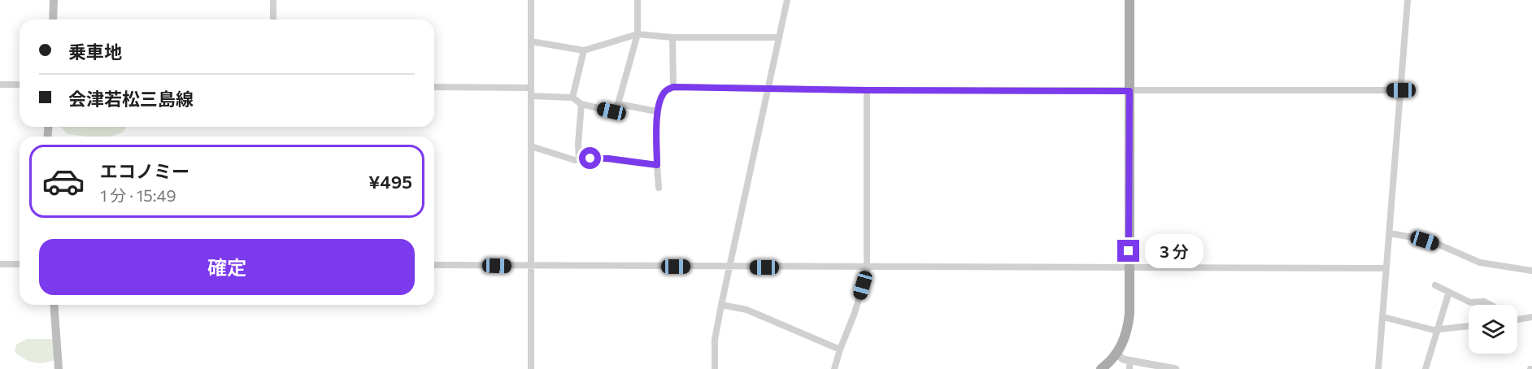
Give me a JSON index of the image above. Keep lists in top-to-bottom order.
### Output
{
  "page": {
    "banner": ["乗車地", "会津若松三島線"],
    "list": [
      {
        "name": "エコノミー",
        "note": "1 分 · 15:49",
        "value": "¥495"
      }
    ],
    "buttons": "確定",
    "bubble": "3 分"
  }
}
